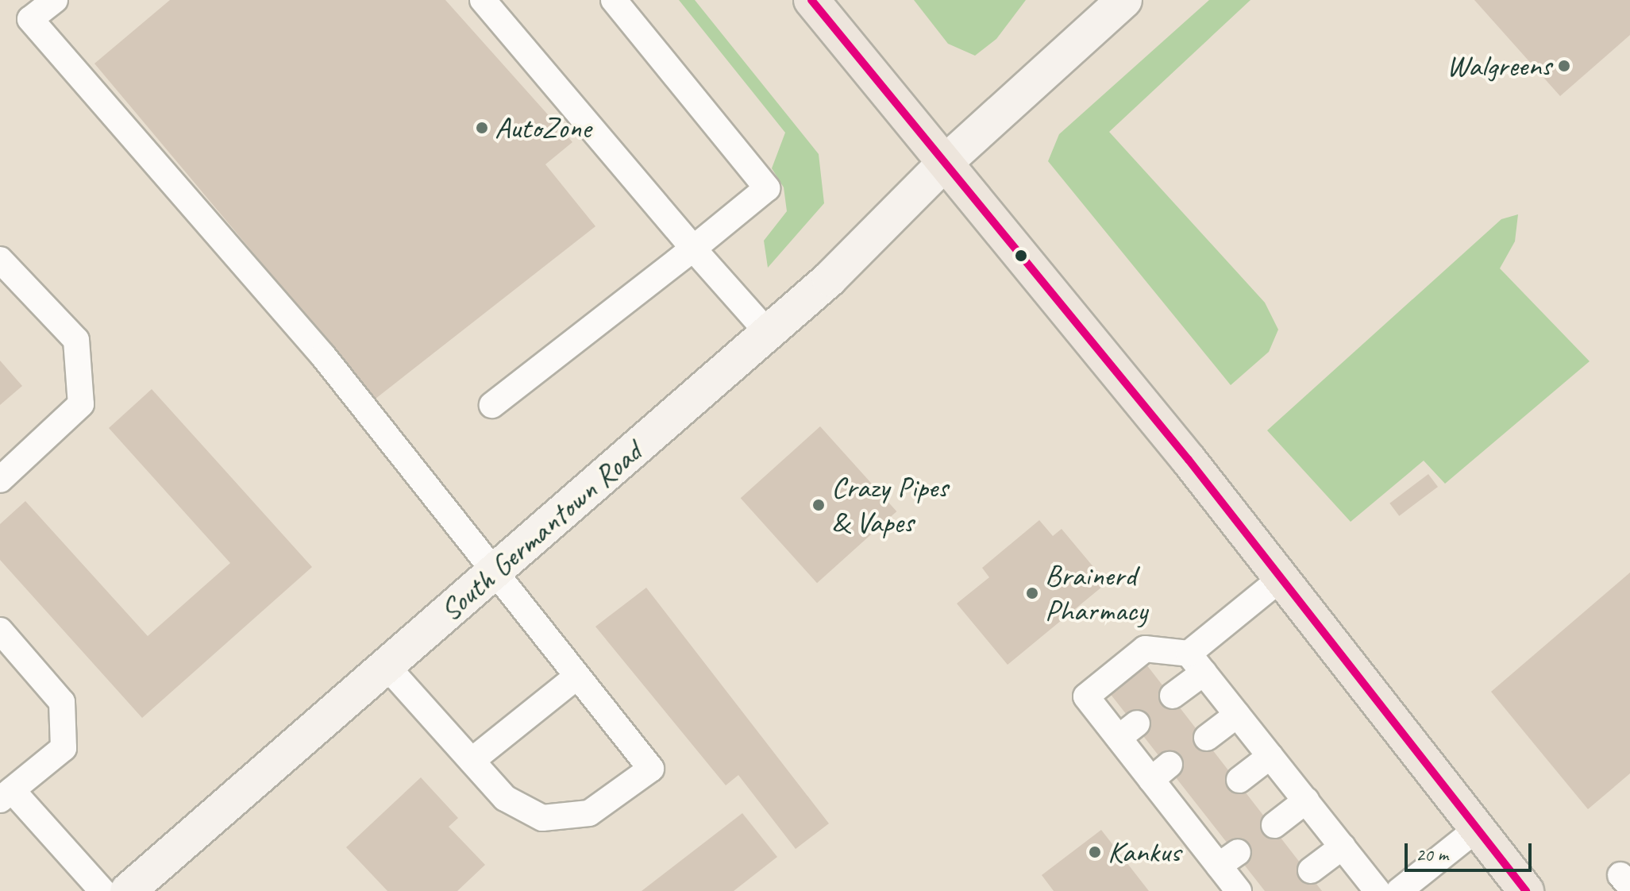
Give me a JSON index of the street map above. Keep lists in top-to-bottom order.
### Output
{
  "streets": {
    "main road": ["South Germantown Road"]
  },
  "places": [
    "Walgreens",
    "AutoZone",
    "Crazy Pipes & Vapes",
    "Brainerd Pharmacy",
    "Kankus"
  ],
  "scale_bar": "20 m"
}
